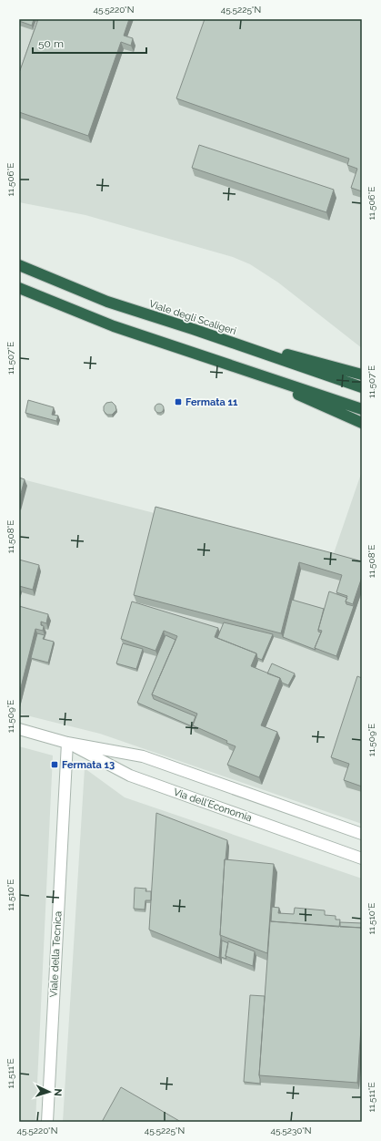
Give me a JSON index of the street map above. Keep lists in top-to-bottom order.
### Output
{
  "streets": {
    "highway": ["Viale degli Scaligeri"],
    "street": ["Via dell'Economia", "Viale della Tecnica"]
  },
  "crossings": [
    ["Via dell'Economia", "Viale della Tecnica"]
  ],
  "places": {
    "transit": ["Fermata 11", "Fermata 13"]
  },
  "scale_bar": "50 m",
  "north": "right",
  "coordinates": [
    "45.5220°N",
    "45.5225°N",
    "11.506°E",
    "11.507°E",
    "11.508°E",
    "11.509°E",
    "11.510°E",
    "11.511°E",
    "45.5230°N"
  ]
}
